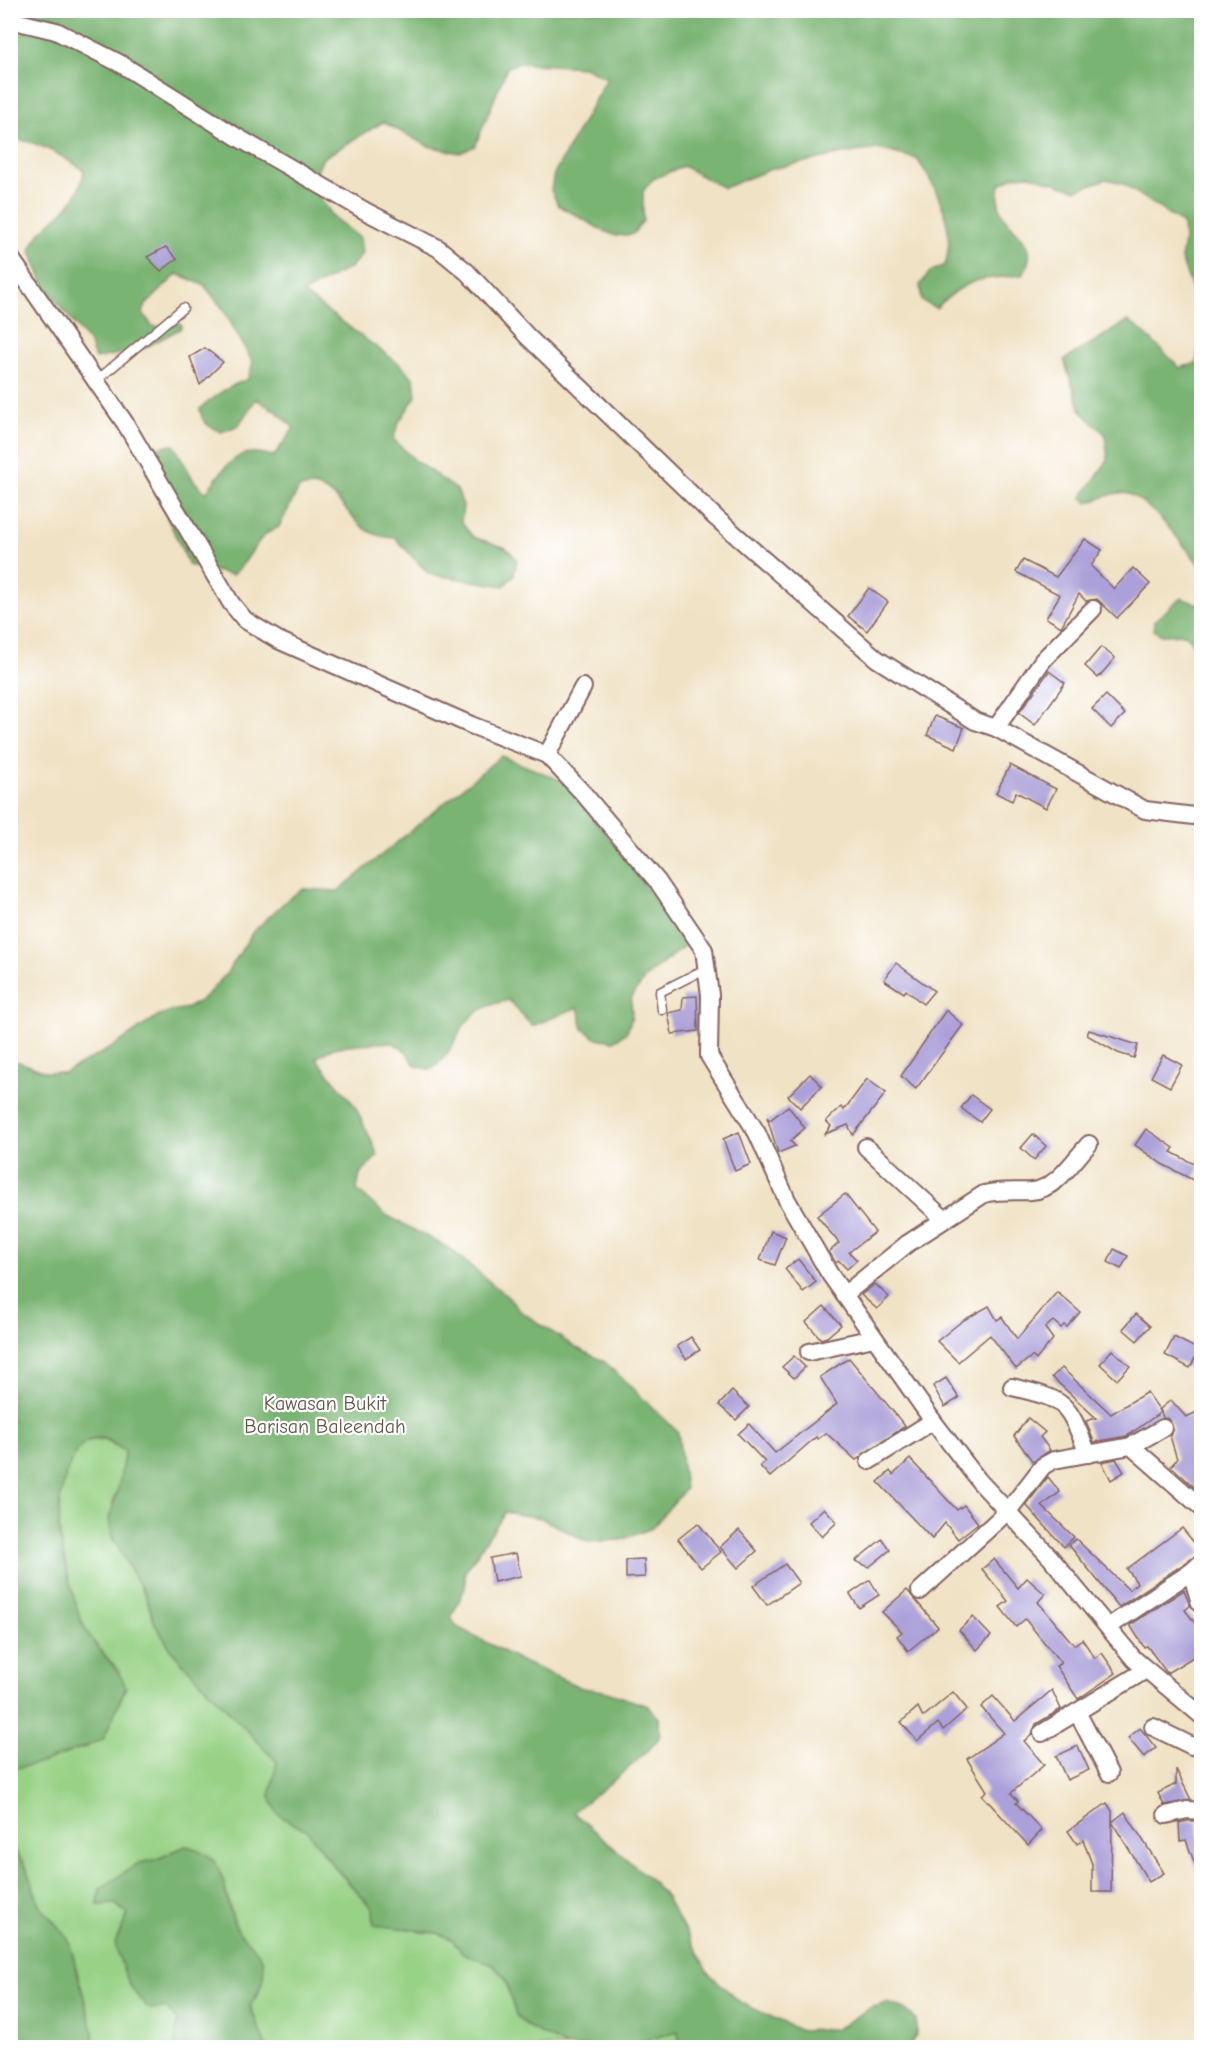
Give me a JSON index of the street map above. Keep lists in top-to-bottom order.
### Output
{
  "parks": ["Kawasan Bukit Barisan Baleendah"]
}
